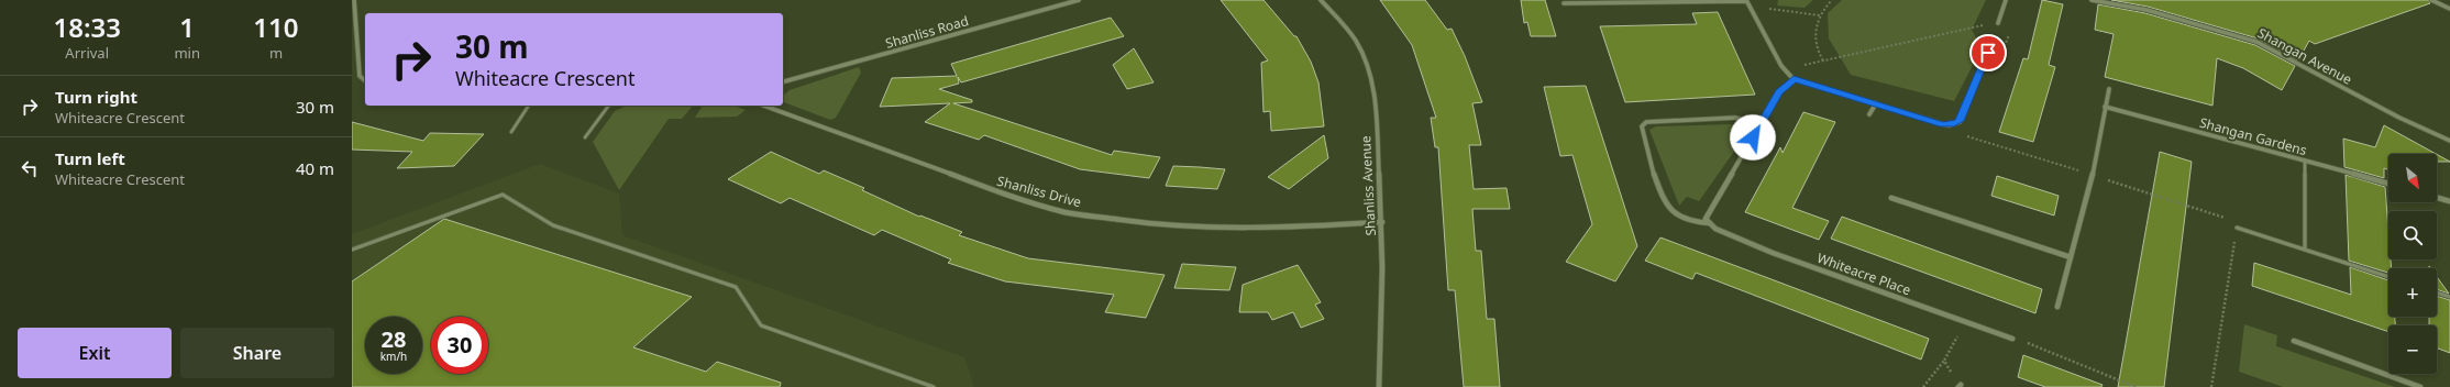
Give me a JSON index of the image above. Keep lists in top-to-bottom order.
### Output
{
  "streets": {
    "street": [
      "Shanliss Road",
      "Shangan Avenue",
      "Shangan Gardens",
      "Shanliss Avenue",
      "Shanliss Drive",
      "Whiteacre Place"
    ]
  },
  "crossings": [
    ["Shanliss Avenue", "Shanliss Drive"]
  ],
  "north": "bottom right",
  "page": {
    "eta": [
      "18:33",
      "Arrival",
      "1",
      "min",
      "110",
      "m"
    ],
    "turn": ["30 m", "Whiteacre Crescent"],
    "list": [
      {
        "name": "Turn right",
        "note": "Whiteacre Crescent",
        "value": "30 m"
      },
      {
        "name": "Turn left",
        "note": "Whiteacre Crescent",
        "value": "40 m"
      }
    ],
    "map_buttons": ["+", "−"],
    "speed": "28 km/h",
    "limit": "30",
    "buttons": ["Exit", "Share"]
  }
}
